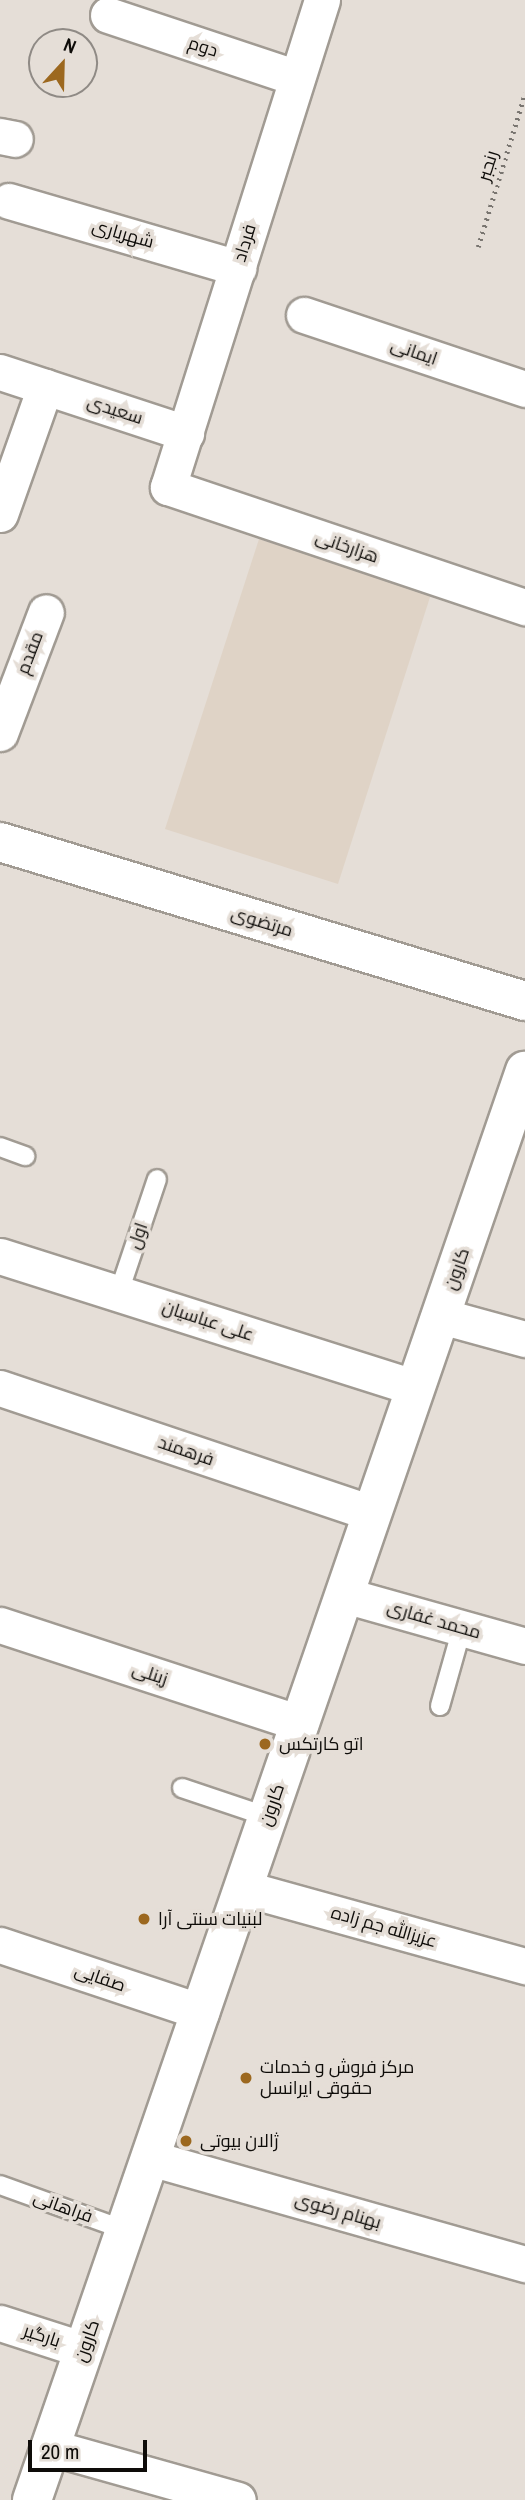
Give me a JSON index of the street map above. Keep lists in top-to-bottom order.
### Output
{
  "streets": {
    "main road": ["مرتضوی", "کارون"],
    "street": [
      "دوم",
      "شهریاری",
      "فرداد",
      "ایمانی",
      "سعیدی",
      "هزارخانی",
      "مقدم",
      "علی عباسیان",
      "فرهمند",
      "محمد غفاری",
      "زینلی",
      "عزیزالله جم زاده",
      "صفایی",
      "بهنام رضوی",
      "بارگیر"
    ],
    "lane": ["اول", "فراهانی"],
    "path": ["رنجبر"]
  },
  "crossings": [
    ["دوم", "فرداد"],
    ["شهریاری", "فرداد"],
    ["فرداد", "سعیدی"],
    ["فرداد", "هزارخانی"],
    ["اول", "علی عباسیان"],
    ["کارون", "علی عباسیان"],
    ["کارون", "فرهمند"],
    ["کارون", "محمد غفاری"],
    ["کارون", "زینلی"],
    ["کارون", "عزیزالله جم زاده"],
    ["کارون", "صفایی"],
    ["کارون", "فراهانی"],
    ["کارون", "بهنام رضوی"],
    ["کارون", "بارگیر"]
  ],
  "places": [
    "اتو کارتکس",
    "لبنیات سنتی آرا",
    "مرکز فروش و خدمات حقوقی ایرانسل",
    "ژالان بیوتی"
  ],
  "scale_bar": "20 m",
  "north": "top"
}
